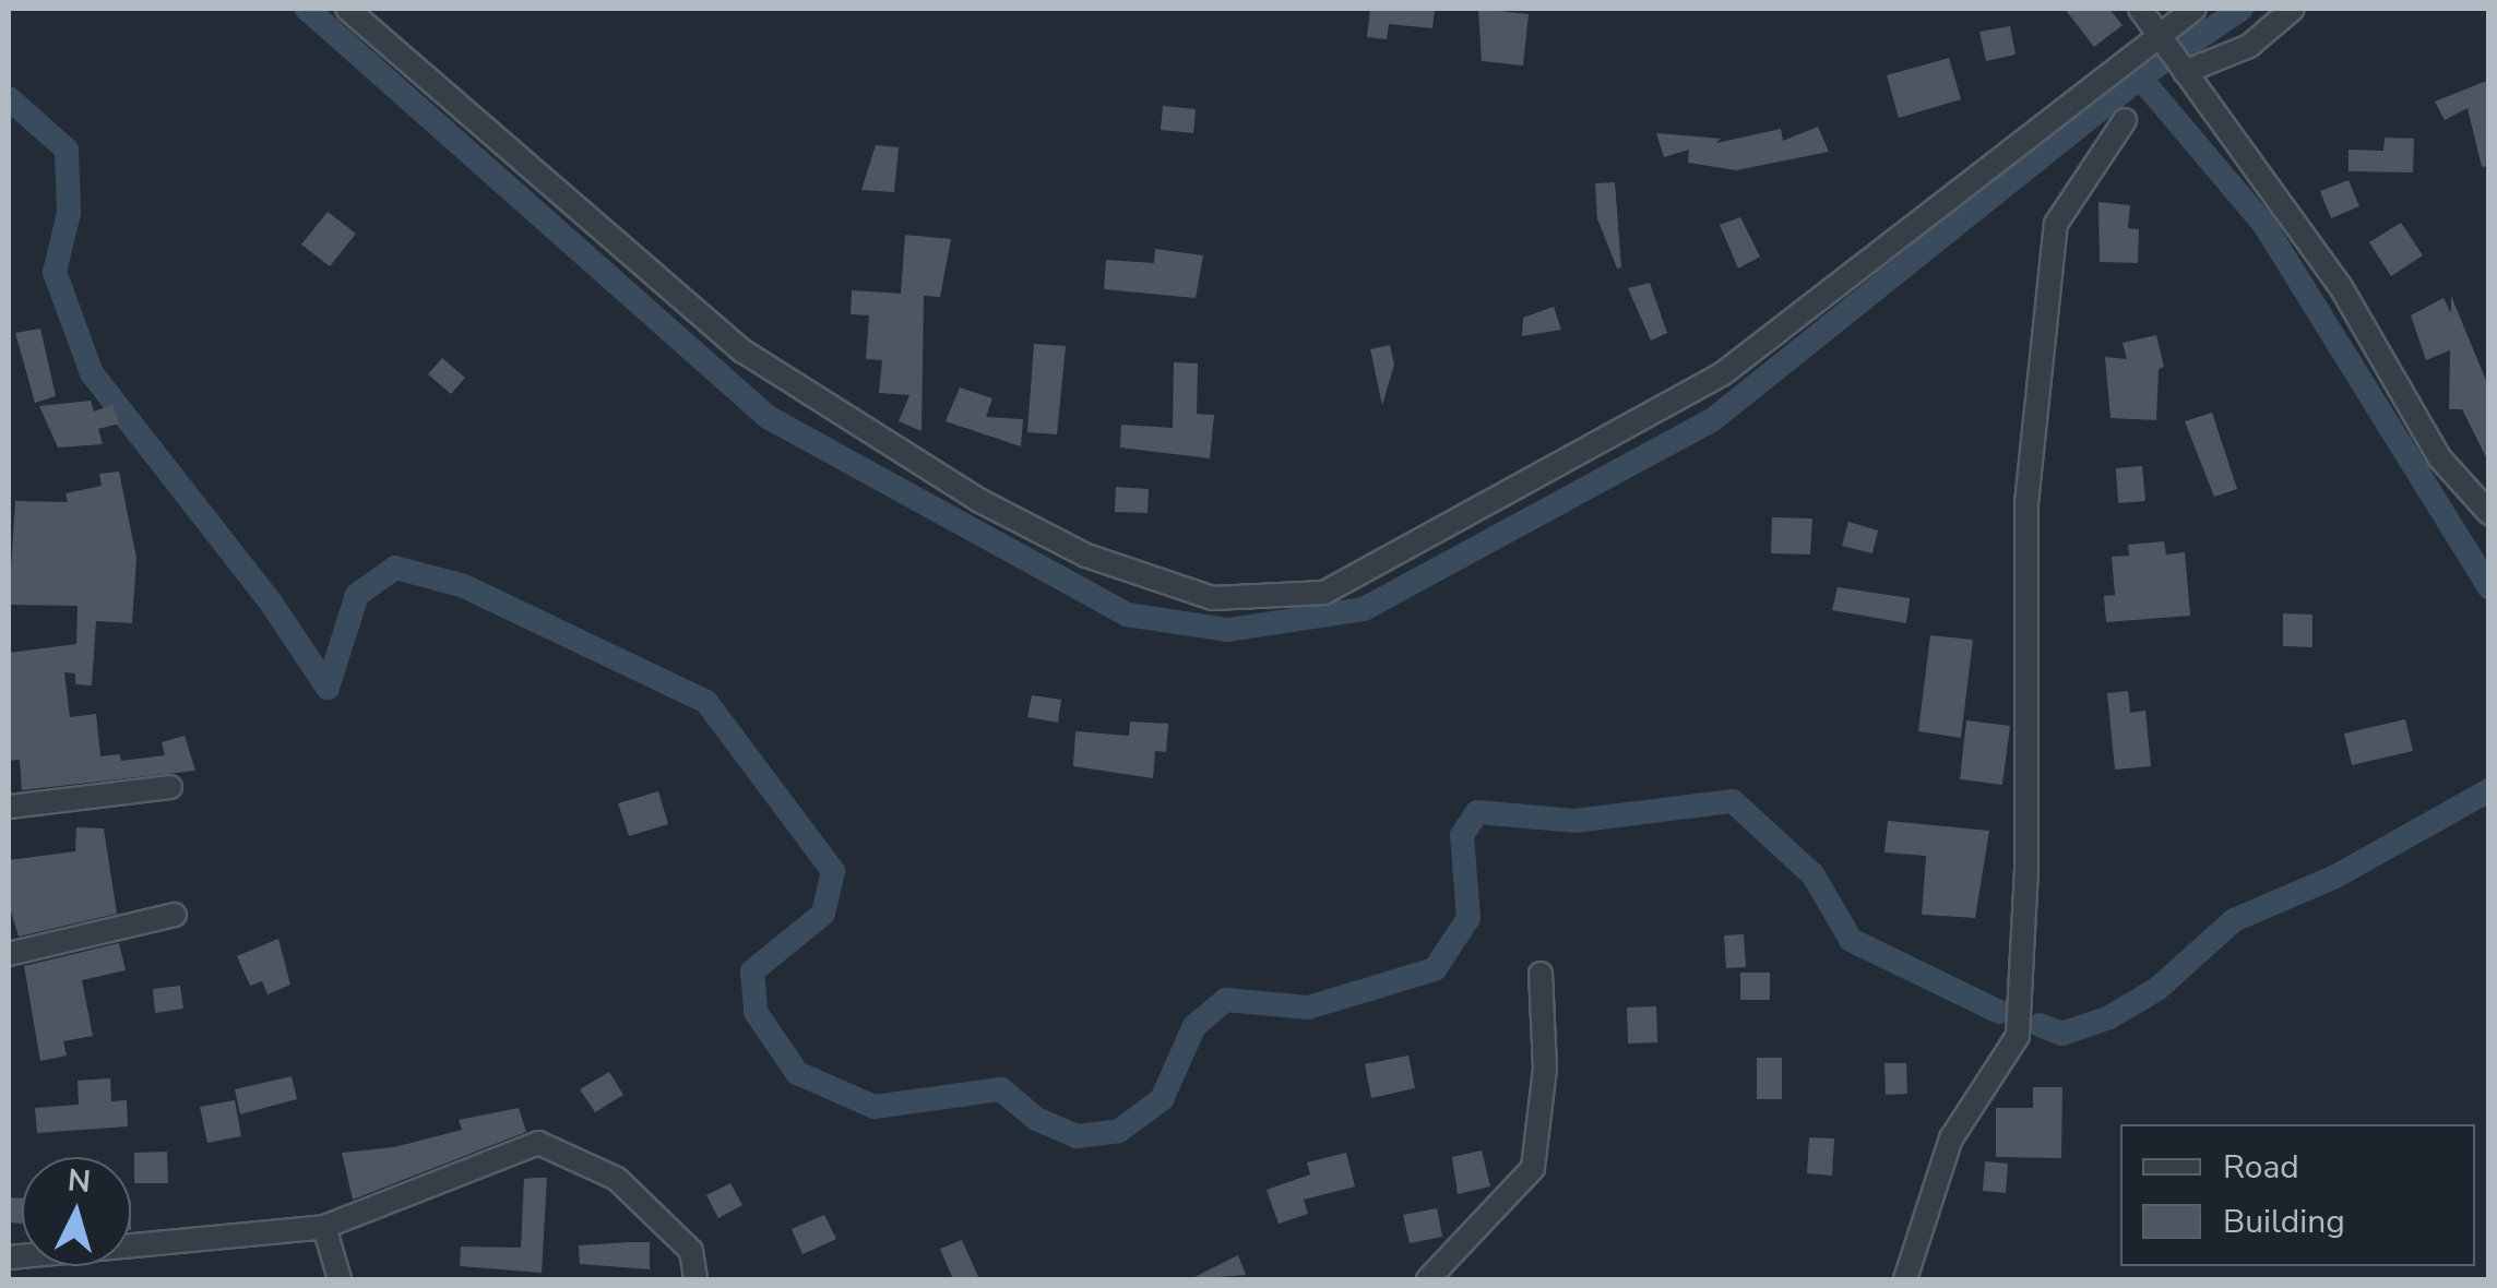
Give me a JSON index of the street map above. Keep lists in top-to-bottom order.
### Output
{
  "legend": ["Road", "Building"],
  "north": "top"
}
